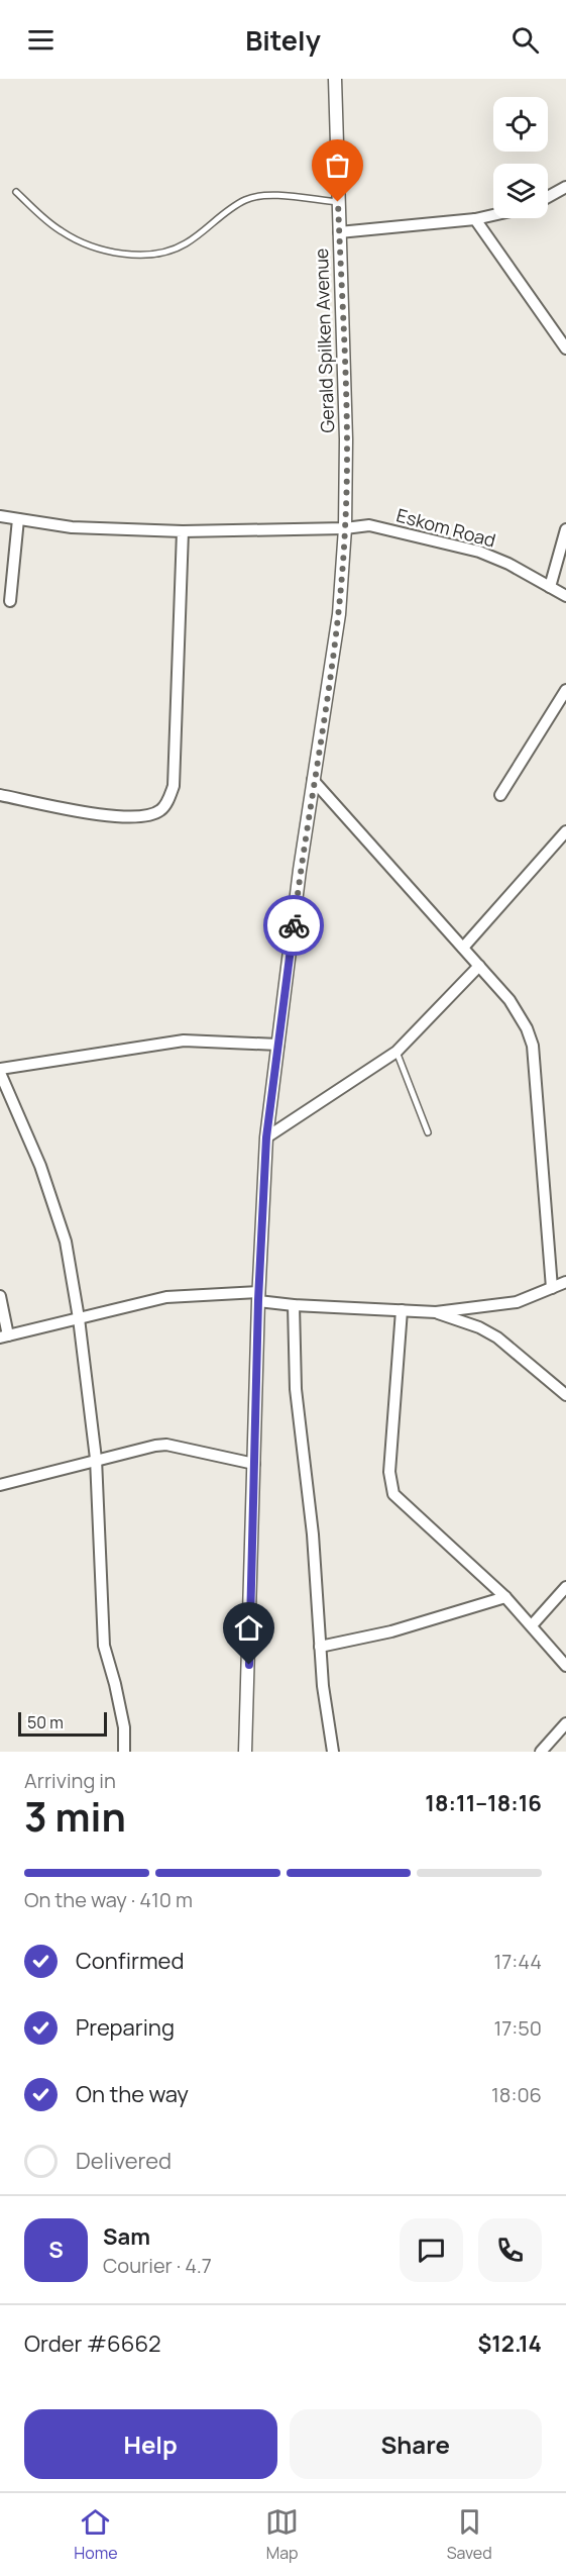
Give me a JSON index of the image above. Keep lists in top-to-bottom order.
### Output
{
  "streets": {
    "street": ["Gerald Spilken Avenue", "Eskom Road"]
  },
  "crossings": [
    ["Gerald Spilken Avenue", "Eskom Road"]
  ],
  "scale_bar": "50 m",
  "page": {
    "header": "Bitely",
    "scale": "50 m",
    "heading": ["3 min", "Arriving in", "18:11–18:16"],
    "panel": [
      "Sam",
      "Courier · 4.7",
      "Order #6662",
      "$12.14"
    ],
    "bar": "On the way · 410 m",
    "list": [
      ["Confirmed", "17:44"],
      ["Preparing", "17:50"],
      ["On the way", "18:06"],
      "Delivered"
    ],
    "round": "S",
    "buttons": ["Help", "Share"],
    "tabs": ["Home", "Map", "Saved"]
  }
}
